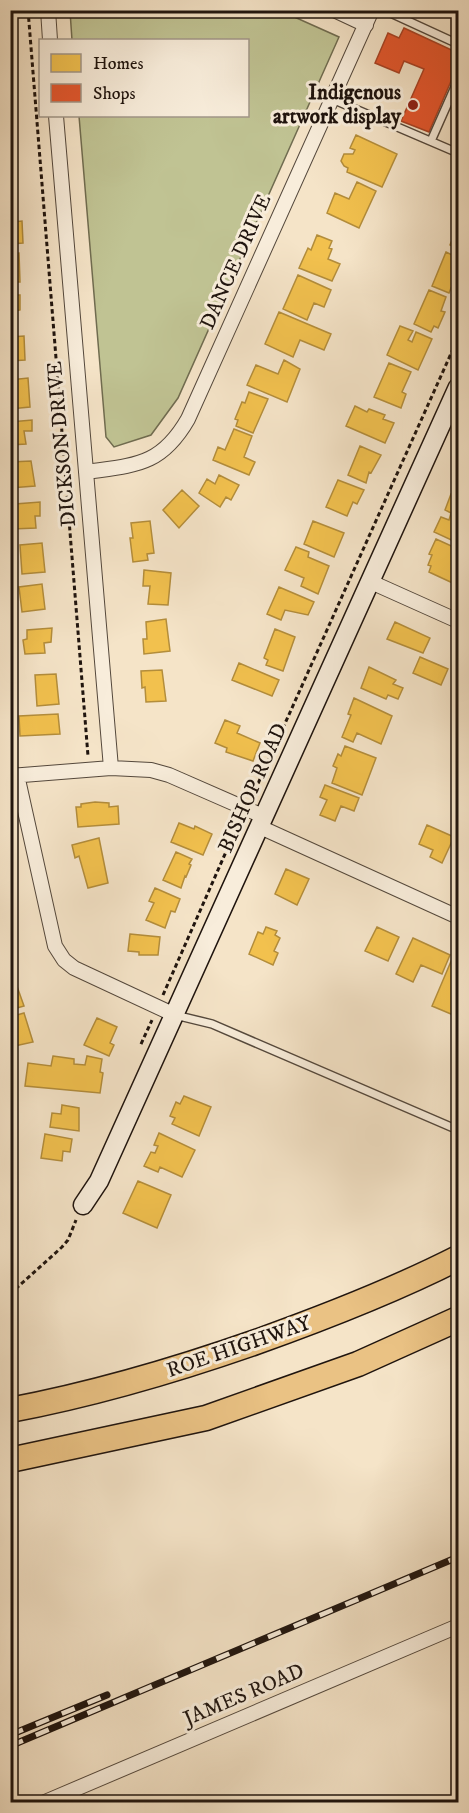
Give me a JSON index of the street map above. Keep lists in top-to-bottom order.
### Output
{
  "streets": {
    "highway": ["ROE HIGHWAY"],
    "street": [
      "DANCE DRIVE",
      "DICKSON DRIVE",
      "BISHOP ROAD",
      "JAMES ROAD"
    ]
  },
  "crossings": [
    ["DANCE DRIVE", "DICKSON DRIVE"]
  ],
  "places": ["Indigenous artwork display"],
  "legend": ["Homes", "Shops"]
}
